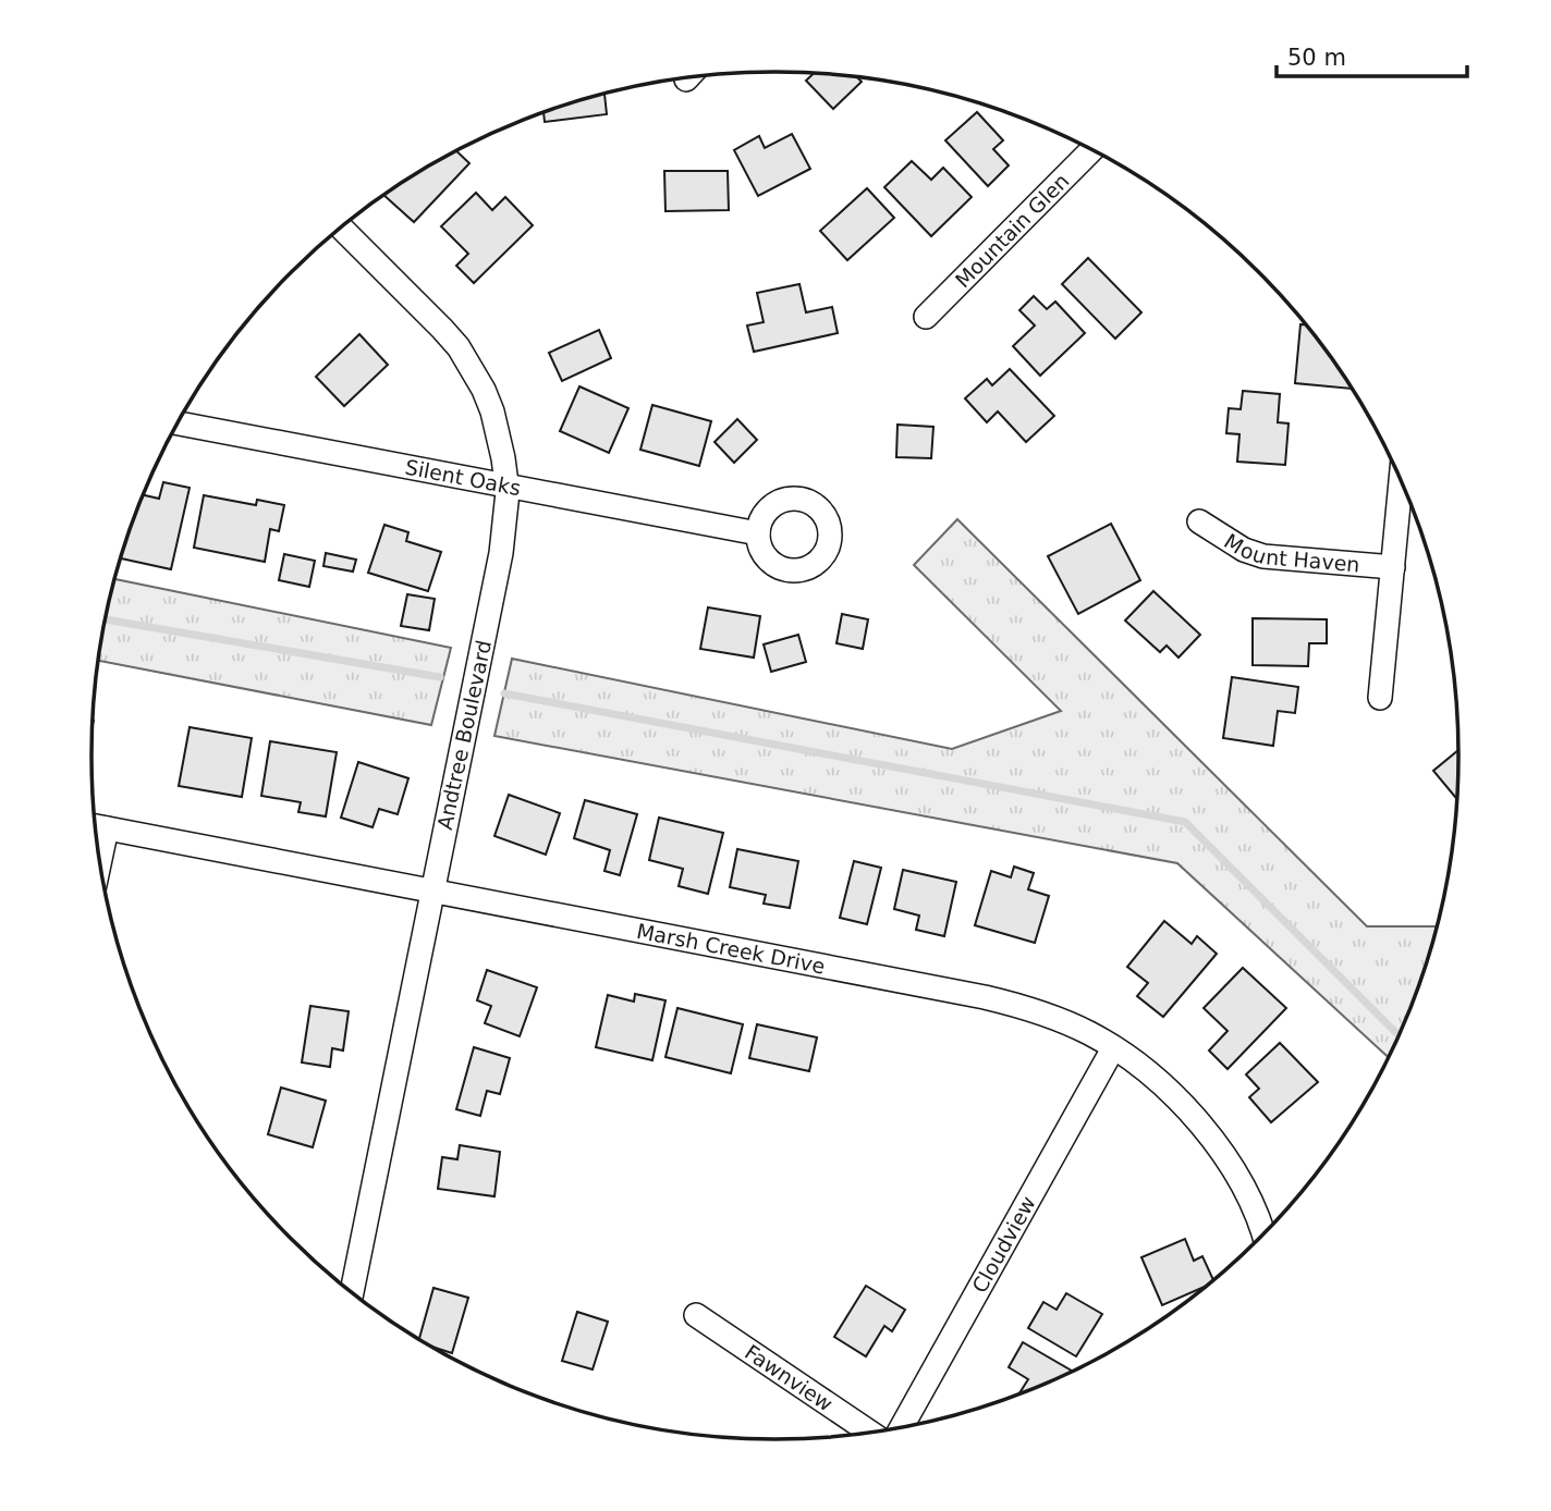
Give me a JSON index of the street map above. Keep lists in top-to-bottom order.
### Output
{
  "streets": {
    "street": [
      "Mountain Glen",
      "Silent Oaks",
      "Mount Haven",
      "Andtree Boulevard",
      "Marsh Creek Drive",
      "Cloudview",
      "Fawnview"
    ]
  },
  "crossings": [
    ["Silent Oaks", "Andtree Boulevard"],
    ["Andtree Boulevard", "Marsh Creek Drive"],
    ["Marsh Creek Drive", "Cloudview"]
  ],
  "scale_bar": "50 m"
}
